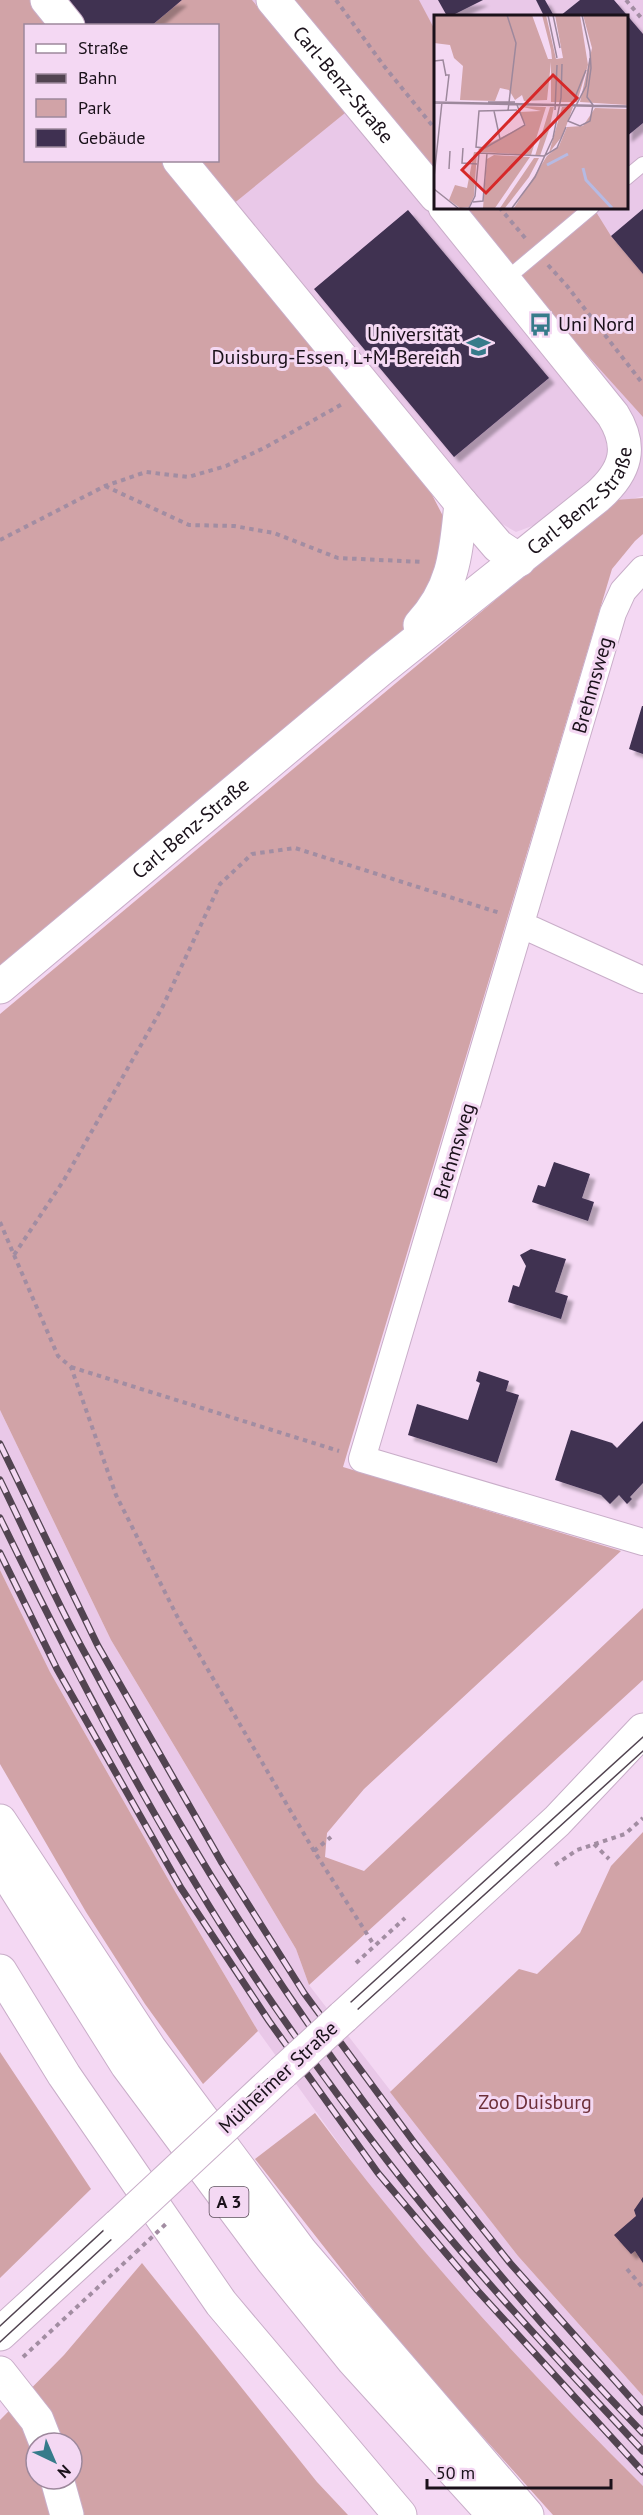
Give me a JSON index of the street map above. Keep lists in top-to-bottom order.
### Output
{
  "streets": {
    "main road": ["Carl-Benz-Straße", "Mülheimer Straße", "A 3"],
    "street": ["Brehmsweg"]
  },
  "parks": ["Zoo Duisburg"],
  "places": {
    "bus stop": ["Uni Nord"],
    "school or university": ["Universität Duisburg-Essen, L+M-Bereich"]
  },
  "legend": [
    "Straße",
    "Bahn",
    "Park",
    "Gebäude"
  ],
  "scale_bar": "50 m",
  "north": "bottom right"
}
